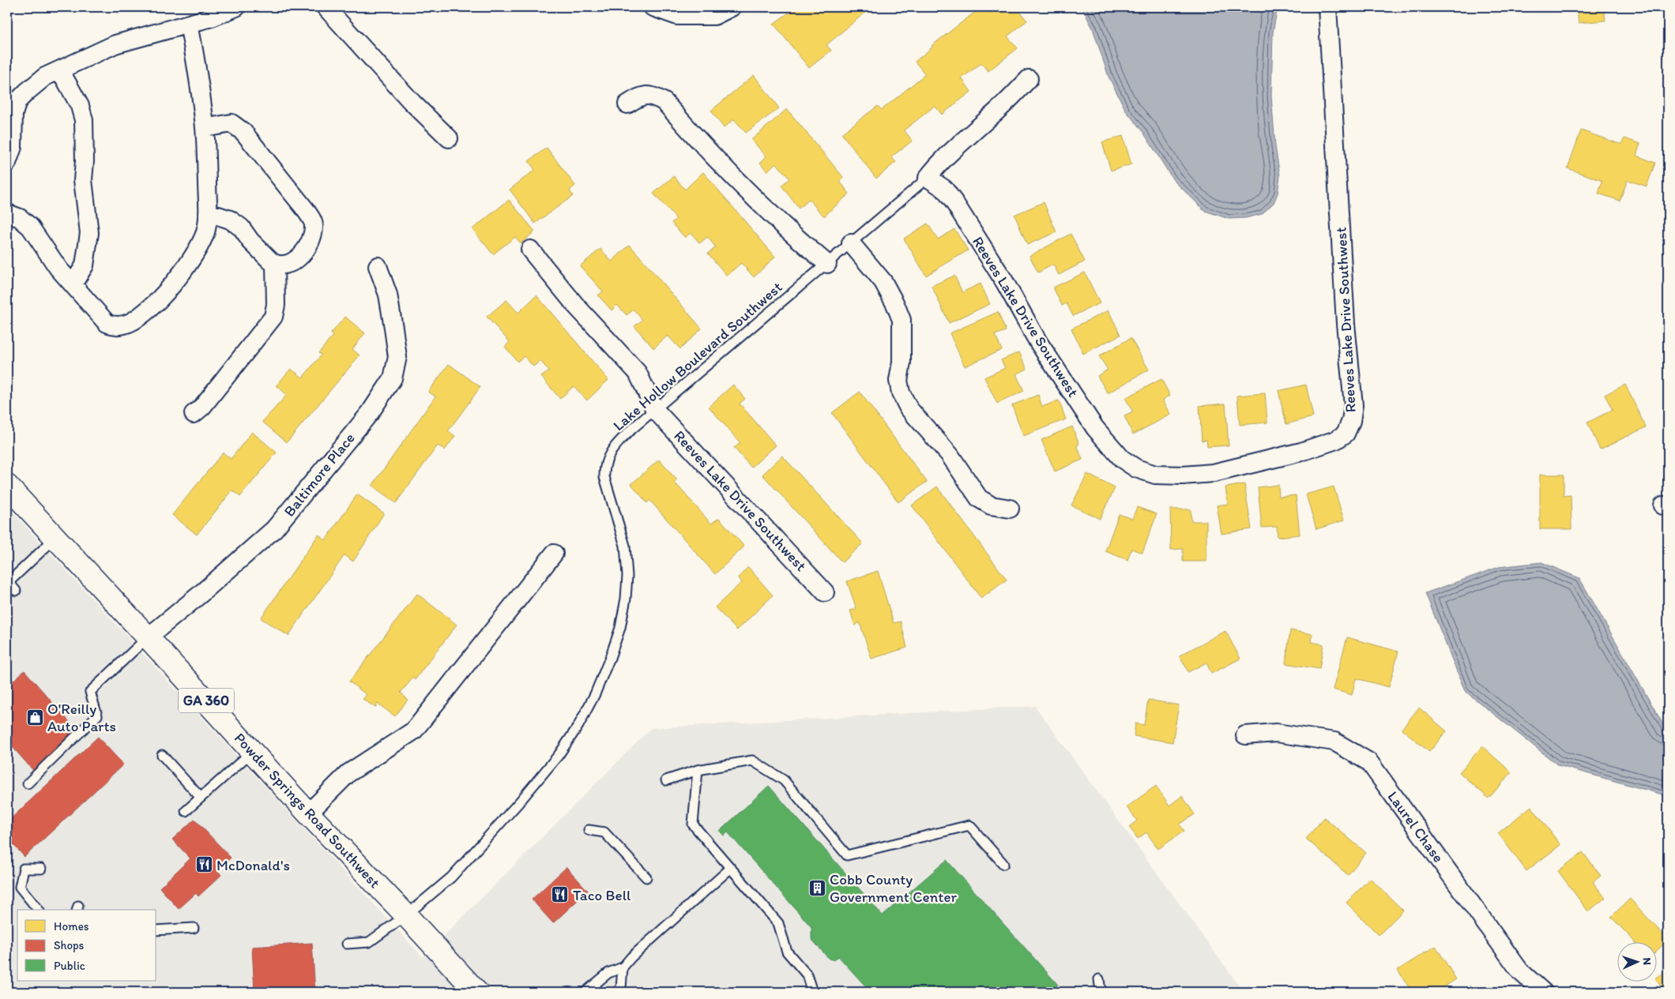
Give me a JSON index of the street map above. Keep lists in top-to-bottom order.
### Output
{
  "streets": {
    "main road": ["GA 360", "Powder Springs Road Southwest"],
    "street": ["Reeves Lake Drive Southwest", "Baltimore Place", "Laurel Chase"],
    "lane": ["Lake Hollow Boulevard Southwest"]
  },
  "crossings": [
    ["Reeves Lake Drive Southwest", "Lake Hollow Boulevard Southwest"],
    ["Lake Hollow Boulevard Southwest", "Powder Springs Road Southwest"],
    ["Baltimore Place", "Powder Springs Road Southwest"]
  ],
  "places": {
    "shop": ["O'Reilly Auto Parts"],
    "restaurant": ["McDonald's", "Taco Bell"],
    "building": ["Cobb County Government Center"]
  },
  "legend": ["Homes", "Shops", "Public"],
  "north": "right"
}
